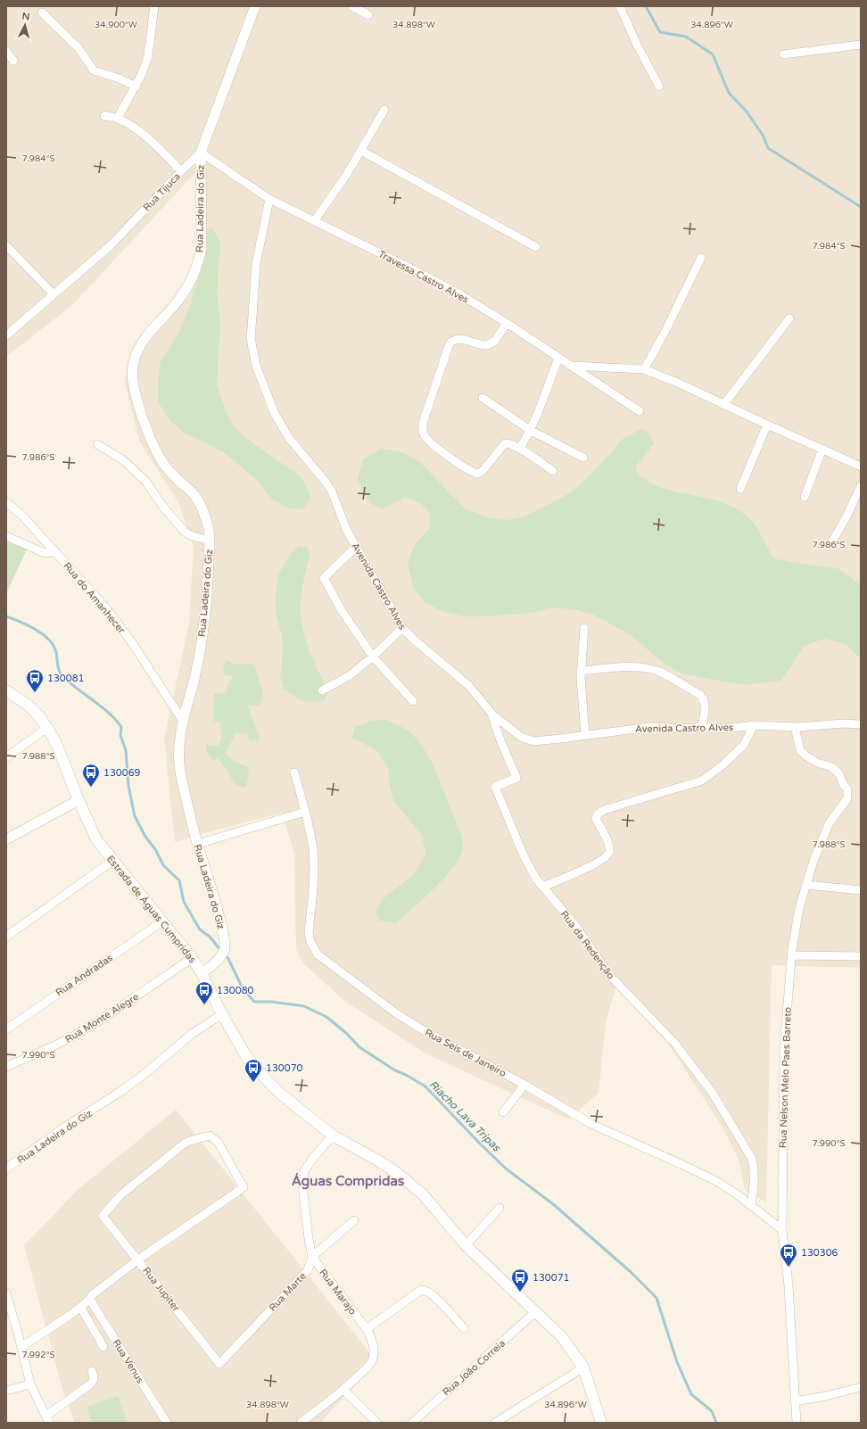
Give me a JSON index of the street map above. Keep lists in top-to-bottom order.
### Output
{
  "streets": {
    "main road": ["Estrada de Águas Cumpridas"],
    "street": [
      "Rua Tijuca",
      "Rua Ladeira do Giz",
      "Travessa Castro Alves",
      "Avenida Castro Alves",
      "Rua do Amanhecer",
      "Rua da Redenção",
      "Rua Andradas",
      "Rua Monte Alegre",
      "Rua Seis de Janeiro",
      "Rua Nelson Melo Paes Barreto",
      "Rua Jupiter",
      "Rua Marte",
      "Rua Marajo",
      "Rua Venus",
      "Rua João Correia"
    ]
  },
  "crossings": [
    ["Rua Tijuca", "Rua Ladeira do Giz"],
    ["Rua Tijuca", "Travessa Castro Alves"],
    ["Rua Ladeira do Giz", "Travessa Castro Alves"],
    ["Rua Ladeira do Giz", "Rua do Amanhecer"],
    ["Rua Ladeira do Giz", "Estrada de Águas Cumpridas"],
    ["Travessa Castro Alves", "Avenida Castro Alves"],
    ["Avenida Castro Alves", "Rua da Redenção"],
    ["Avenida Castro Alves", "Rua Nelson Melo Paes Barreto"],
    ["Estrada de Águas Cumpridas", "Rua Andradas"],
    ["Estrada de Águas Cumpridas", "Rua Monte Alegre"],
    ["Estrada de Águas Cumpridas", "Rua Marajo"],
    ["Estrada de Águas Cumpridas", "Rua João Correia"],
    ["Rua da Redenção", "Rua Seis de Janeiro"],
    ["Rua Seis de Janeiro", "Rua Nelson Melo Paes Barreto"],
    ["Rua Jupiter", "Rua Marte"],
    ["Rua Marte", "Rua Marajo"]
  ],
  "districts": ["Águas Compridas"],
  "water": ["Riacho Lava Tripas"],
  "places": {
    "bus stop": [
      "130081",
      "130069",
      "130080",
      "130070",
      "130306",
      "130071"
    ]
  },
  "north": "top",
  "coordinates": [
    "34.900°W",
    "34.898°W",
    "34.896°W",
    "7.984°S",
    "7.986°S",
    "7.988°S",
    "7.990°S",
    "7.992°S"
  ]
}
